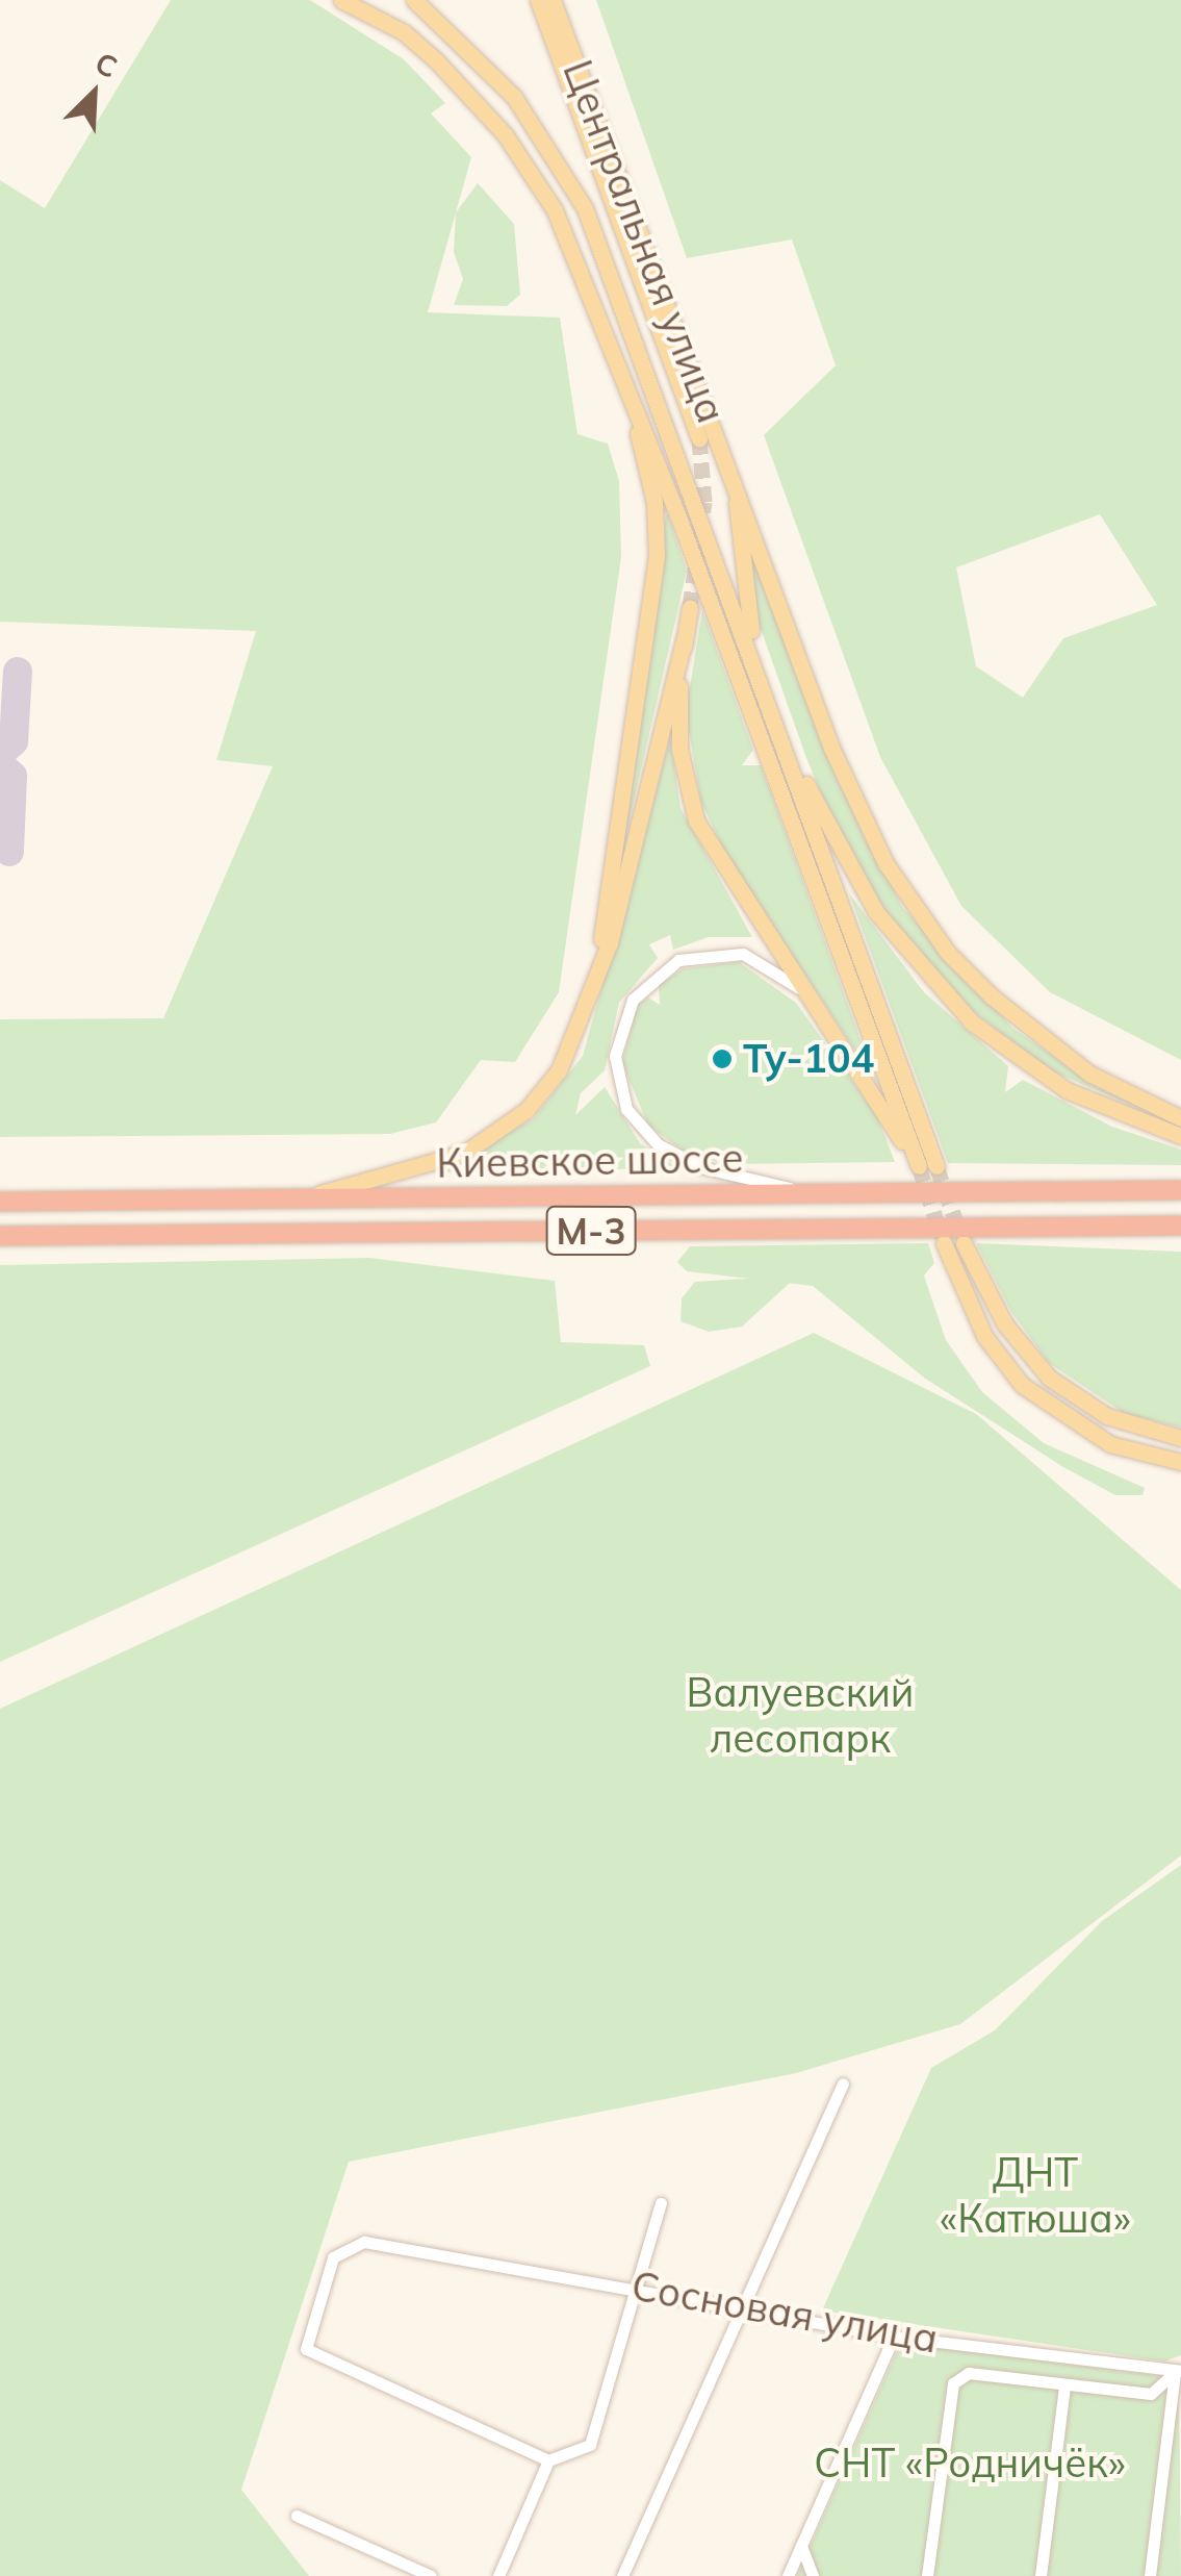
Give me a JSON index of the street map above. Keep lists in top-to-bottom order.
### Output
{
  "streets": {
    "highway": ["Киевское шоссе", "М-3"],
    "main road": ["Центральная улица"],
    "street": ["Сосновая улица"]
  },
  "parks": ["Валуевский лесопарк", "ДНТ «Катюша»", "СНТ «Родничёк»"],
  "places": ["Ту-104"],
  "north": "top right"
}
